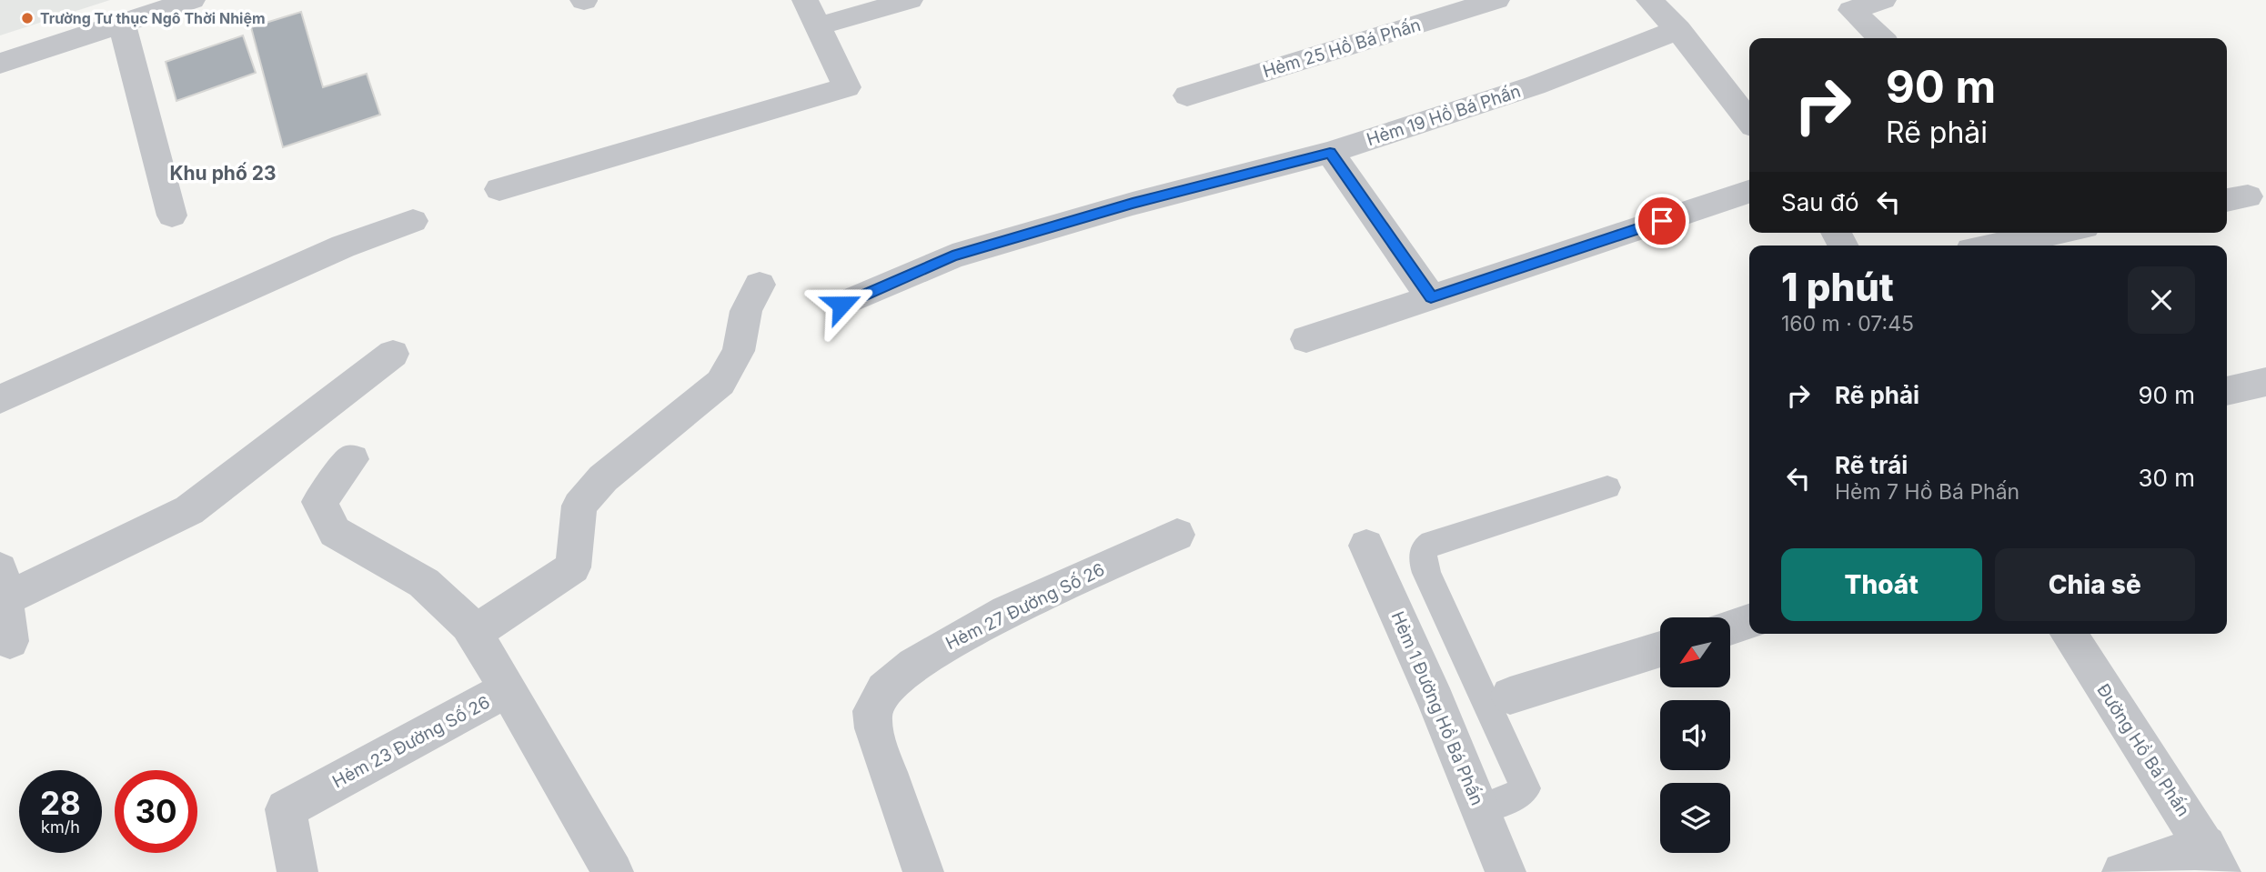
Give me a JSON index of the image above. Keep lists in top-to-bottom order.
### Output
{
  "streets": {
    "street": [
      "Hẻm 25 Hồ Bá Phấn",
      "Hẻm 19 Hồ Bá Phấn",
      "Hẻm 27 Đường Số 26",
      "Hẻm 1 Đường Hồ Bá Phấn",
      "Hẻm 23 Đường Số 26",
      "Đường Hồ Bá Phấn"
    ]
  },
  "districts": ["Khu phố 23"],
  "places": ["Trường Tư thục Ngô Thời Nhiệm"],
  "north": "bottom left",
  "page": {
    "turn": ["90 m", "Rẽ phải"],
    "then": "Sau đó",
    "heading": ["1 phút", "160 m · 07:45"],
    "list": [
      {
        "name": "Rẽ phải",
        "value": "90 m"
      },
      {
        "name": "Rẽ trái",
        "note": "Hẻm 7 Hồ Bá Phấn",
        "value": "30 m"
      }
    ],
    "buttons": ["Thoát", "Chia sẻ"],
    "speed": "28 km/h",
    "limit": "30"
  }
}
